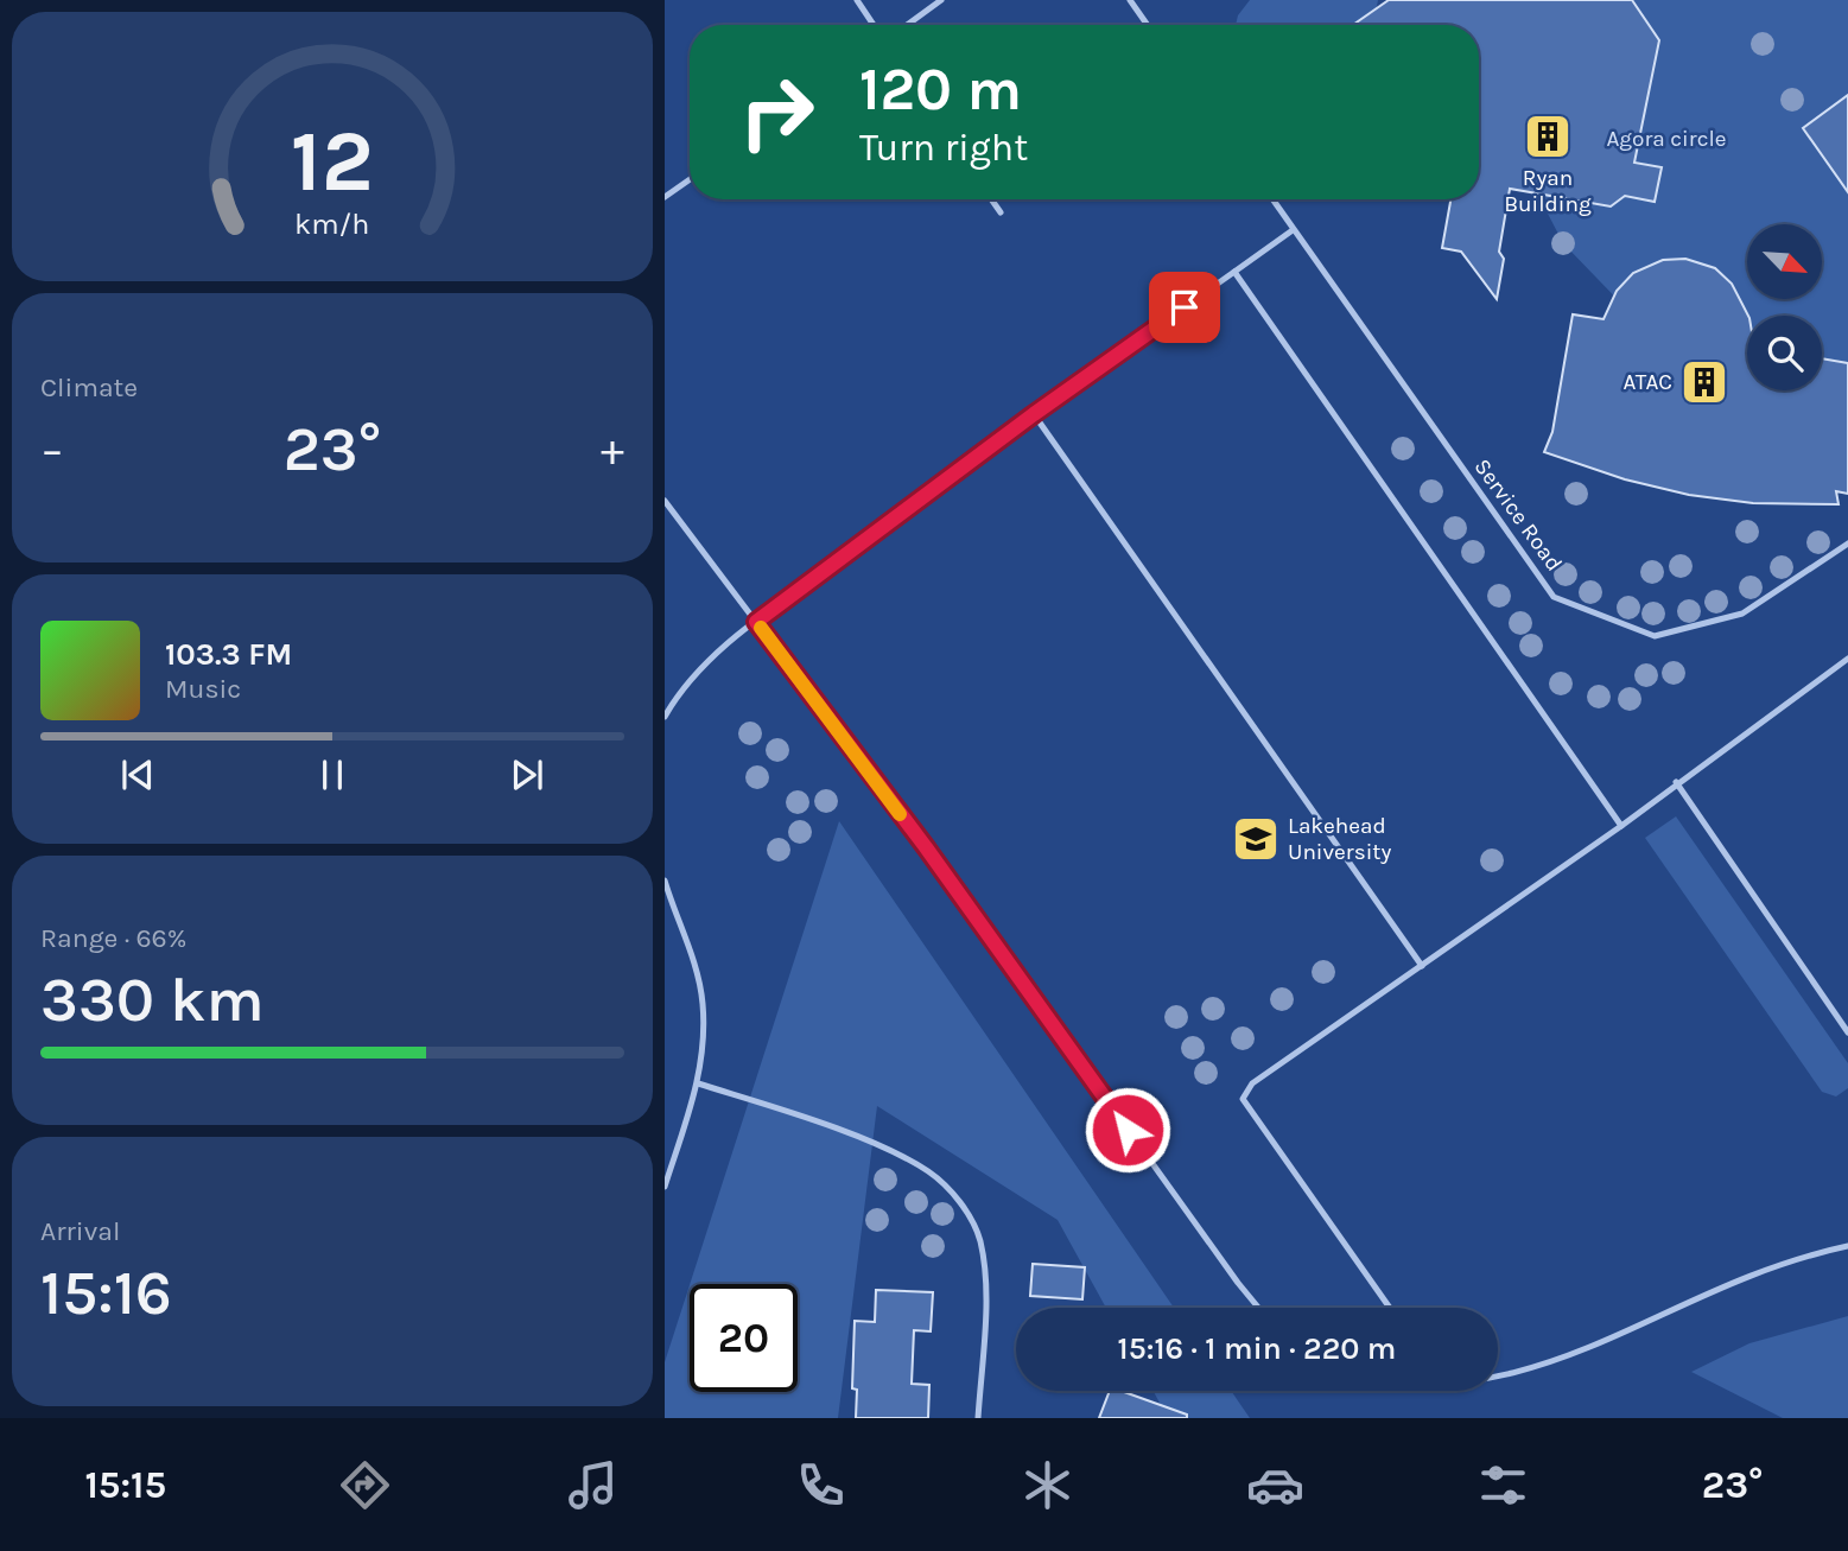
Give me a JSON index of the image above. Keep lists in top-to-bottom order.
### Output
{
  "streets": {
    "lane": ["Service Road"]
  },
  "parks": ["Agora circle"],
  "places": {
    "building": ["Ryan Building", "ATAC"],
    "school or university": ["Lakehead University"]
  },
  "north": "bottom right",
  "page": {
    "turn": ["120 m", "Turn right"],
    "tile": [
      "Climate",
      ["Range · 66%", "330 km"],
      ["Arrival", "15:16"]
    ],
    "heat": ["−", "23°", "+"],
    "song": ["103.3 FM", "Music"],
    "limit": "20",
    "trip": "15:16 · 1 min · 220 m",
    "tabs": ["15:15", "23°"],
    "gauge": ["12", "km/h"]
  }
}
